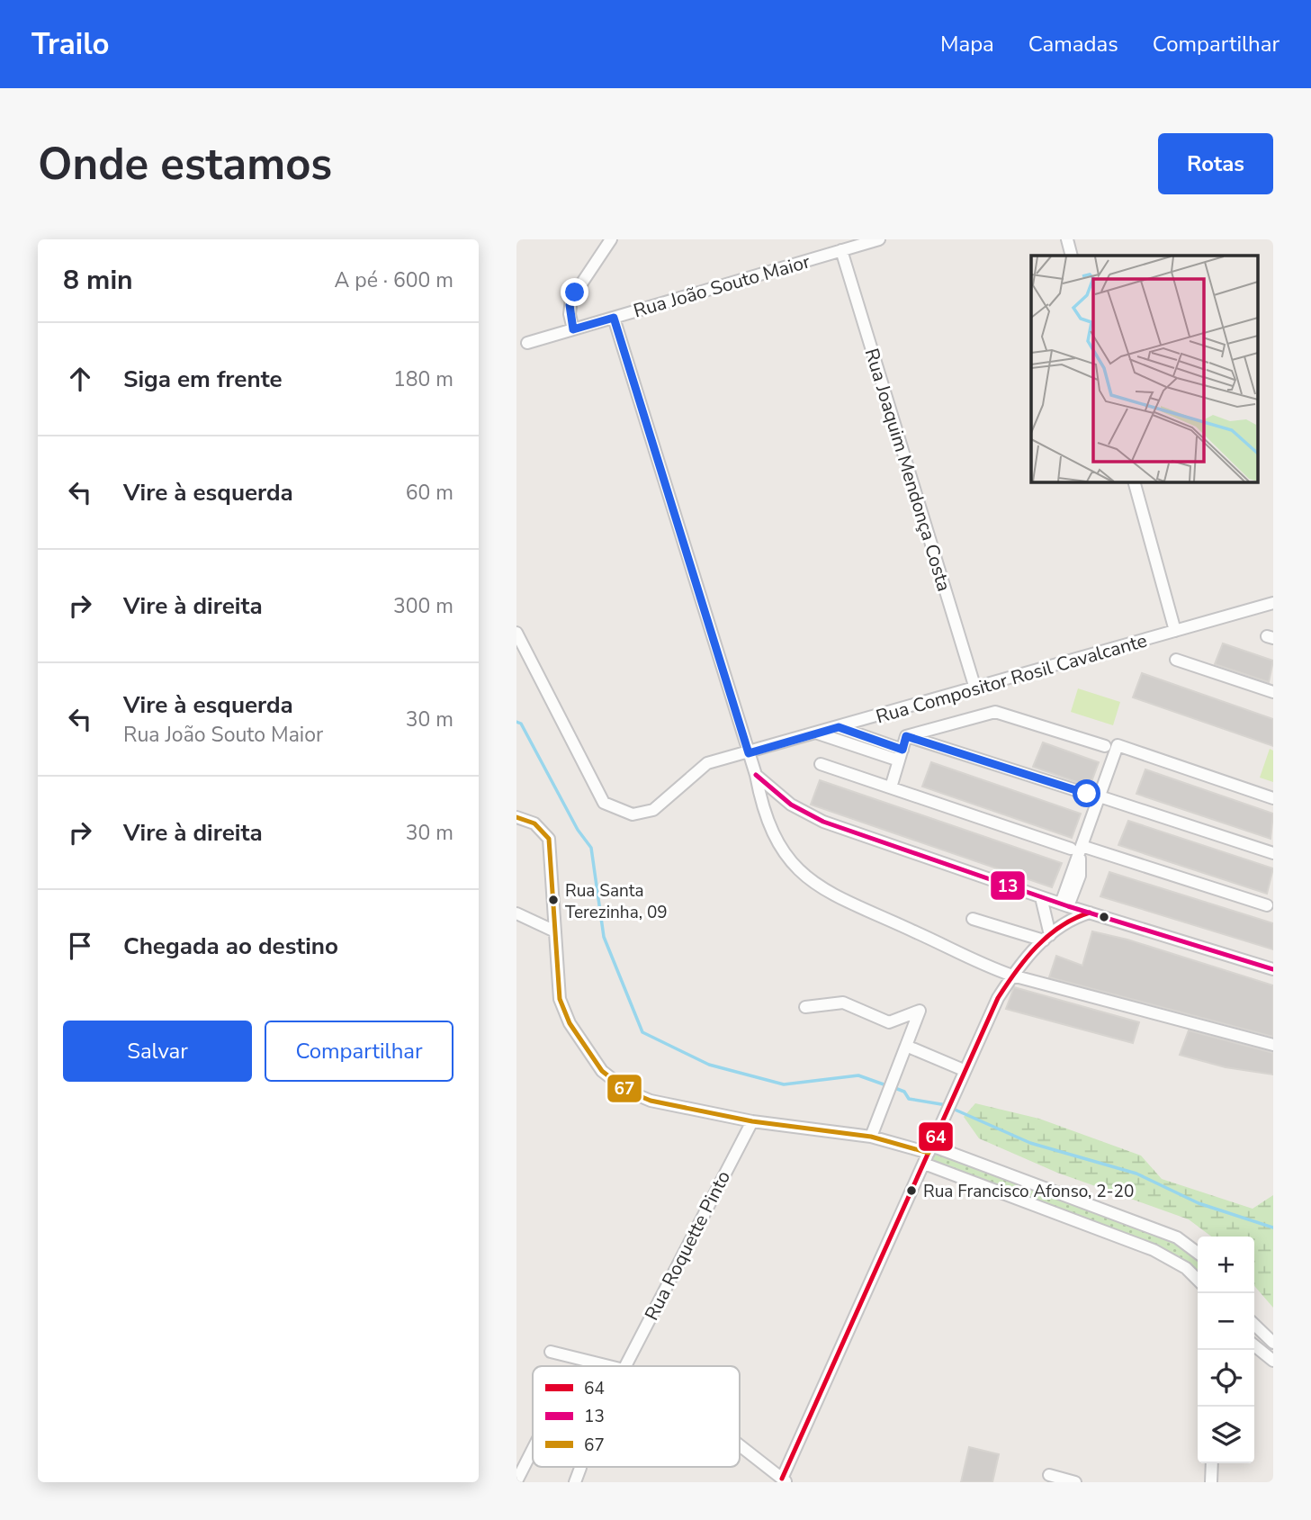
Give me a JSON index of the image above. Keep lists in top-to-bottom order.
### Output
{
  "streets": {
    "street": [
      "Rua João Souto Maior",
      "Rua Joaquim Mendonça Costa",
      "Rua Compositor Rosil Cavalcante",
      "Rua Roquette Pinto"
    ]
  },
  "crossings": [
    ["Rua João Souto Maior", "Rua Joaquim Mendonça Costa"],
    ["Rua Joaquim Mendonça Costa", "Rua Compositor Rosil Cavalcante"]
  ],
  "places": ["Rua Santa Terezinha, 09", "Rua Francisco Afonso, 2-20"],
  "lines": ["transit line 13", "transit line 67", "transit line 64"],
  "legend": ["64", "13", "67"],
  "page": {
    "header": "Trailo",
    "nav": ["Mapa", "Camadas", "Compartilhar"],
    "buttons": [
      "Rotas",
      ["Salvar", "Compartilhar"]
    ],
    "title": "Onde estamos",
    "heading": ["8 min", "A pé · 600 m"],
    "list": [
      ["Siga em frente", "180 m"],
      ["Vire à esquerda", "60 m"],
      ["Vire à direita", "300 m"],
      ["Vire à esquerda", "Rua João Souto Maior", "30 m"],
      ["Vire à direita", "30 m"],
      "Chegada ao destino"
    ],
    "map_buttons": ["+", "−"]
  }
}
